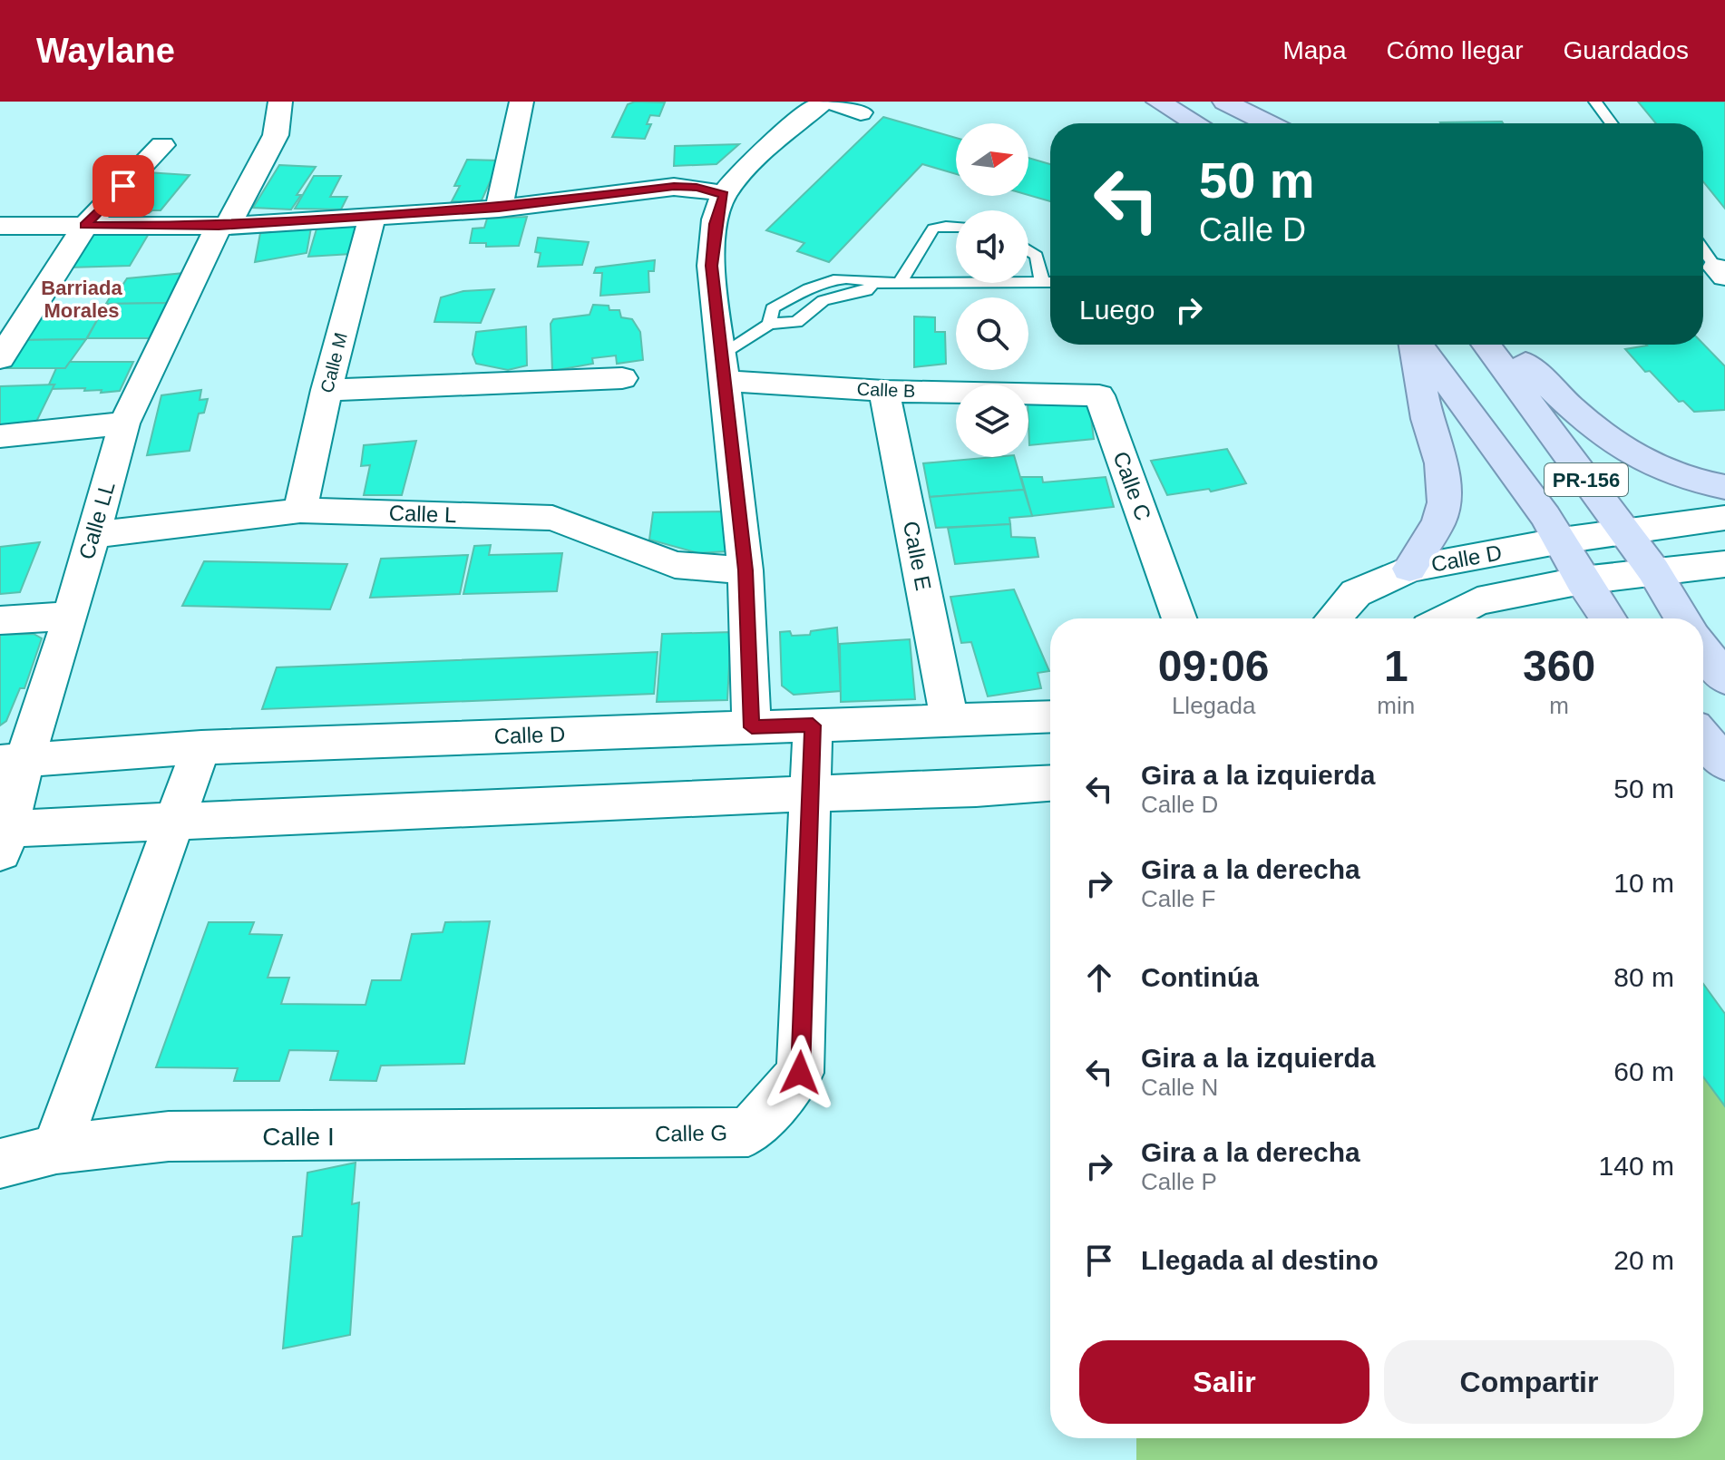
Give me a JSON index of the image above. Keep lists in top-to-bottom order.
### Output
{
  "streets": {
    "main road": ["PR-156"],
    "street": [
      "Calle M",
      "Calle B",
      "Calle C",
      "Calle L",
      "Calle LL",
      "Calle E",
      "Calle D",
      "Calle G",
      "Calle I"
    ]
  },
  "crossings": [
    ["Calle M", "Calle L"],
    ["Calle B", "Calle C"],
    ["Calle B", "Calle E"],
    ["PR-156", "Calle D"],
    ["Calle L", "Calle LL"],
    ["Calle LL", "Calle D"],
    ["Calle E", "Calle D"],
    ["Calle D", "Calle G"],
    ["Calle G", "Calle I"]
  ],
  "districts": ["Barriada Morales"],
  "north": "right",
  "page": {
    "header": "Waylane",
    "nav": ["Mapa", "Cómo llegar", "Guardados"],
    "turn": ["50 m", "Calle D"],
    "then": "Luego",
    "eta": [
      "09:06",
      "Llegada",
      "1",
      "min",
      "360",
      "m"
    ],
    "list": [
      {
        "name": "Gira a la izquierda",
        "note": "Calle D",
        "value": "50 m"
      },
      {
        "name": "Gira a la derecha",
        "note": "Calle F",
        "value": "10 m"
      },
      {
        "name": "Continúa",
        "value": "80 m"
      },
      {
        "name": "Gira a la izquierda",
        "note": "Calle N",
        "value": "60 m"
      },
      {
        "name": "Gira a la derecha",
        "note": "Calle P",
        "value": "140 m"
      },
      {
        "name": "Llegada al destino",
        "value": "20 m"
      }
    ],
    "buttons": ["Salir", "Compartir"]
  }
}
